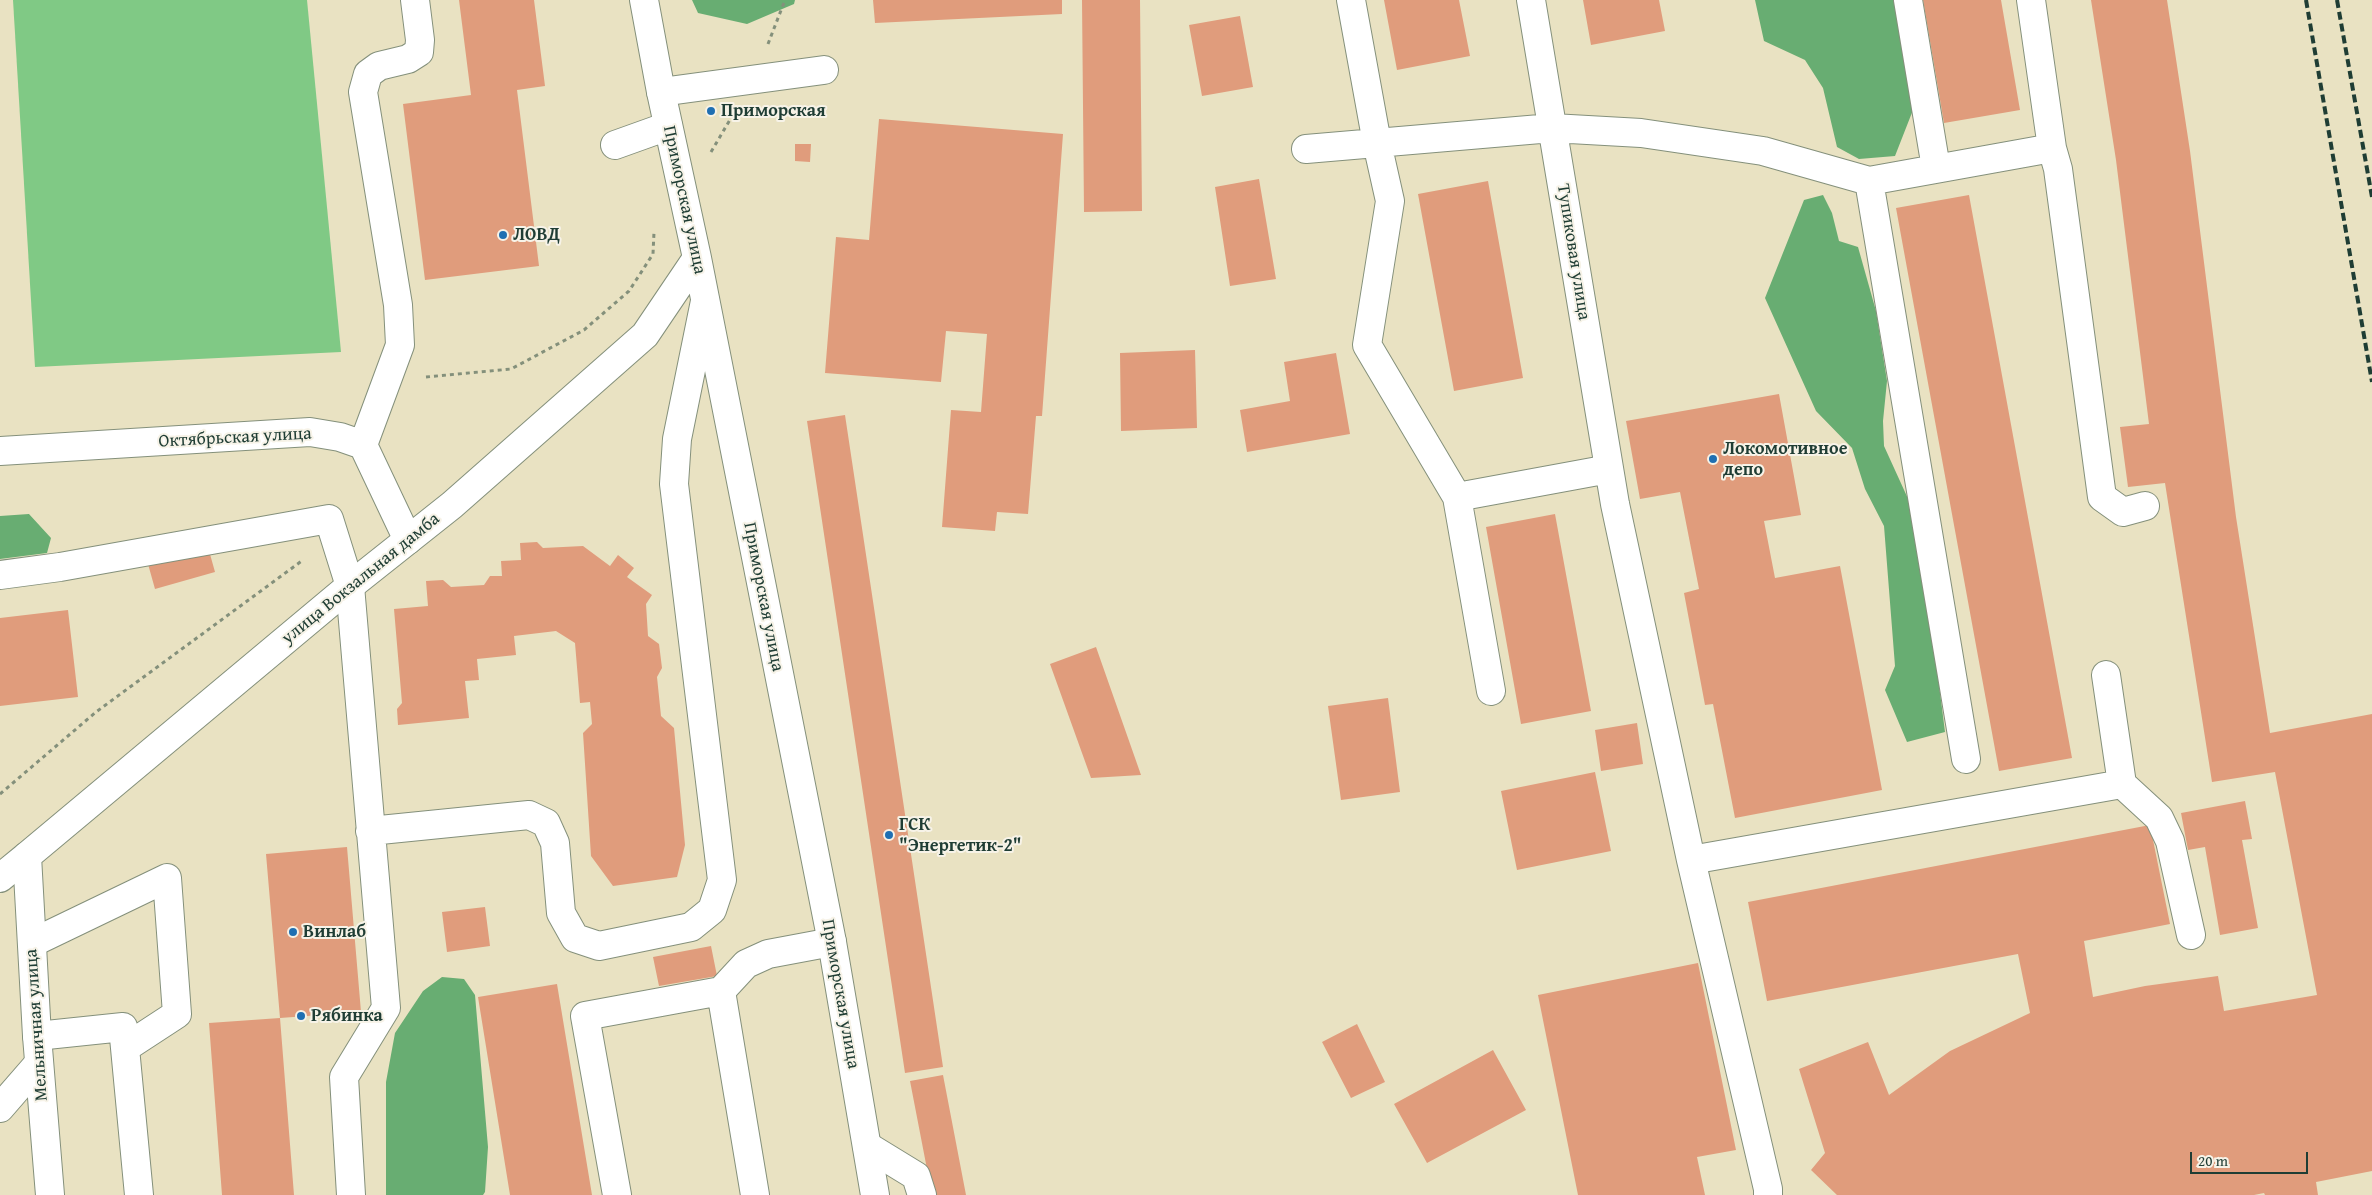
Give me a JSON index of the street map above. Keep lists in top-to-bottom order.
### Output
{
  "streets": {
    "main road": [
      "Приморская улица",
      "Тупиковая улица",
      "Октябрьская улица",
      "улица Вокзальная дамба",
      "Мельничная улица"
    ]
  },
  "crossings": [
    ["Приморская улица", "улица Вокзальная дамба"],
    ["улица Вокзальная дамба", "Мельничная улица"]
  ],
  "places": [
    "Приморская",
    "ЛОВД",
    "Локомотивное депо",
    "ГСК \"Энергетик-2\"",
    "Винлаб",
    "Рябинка"
  ],
  "scale_bar": "20 m"
}
